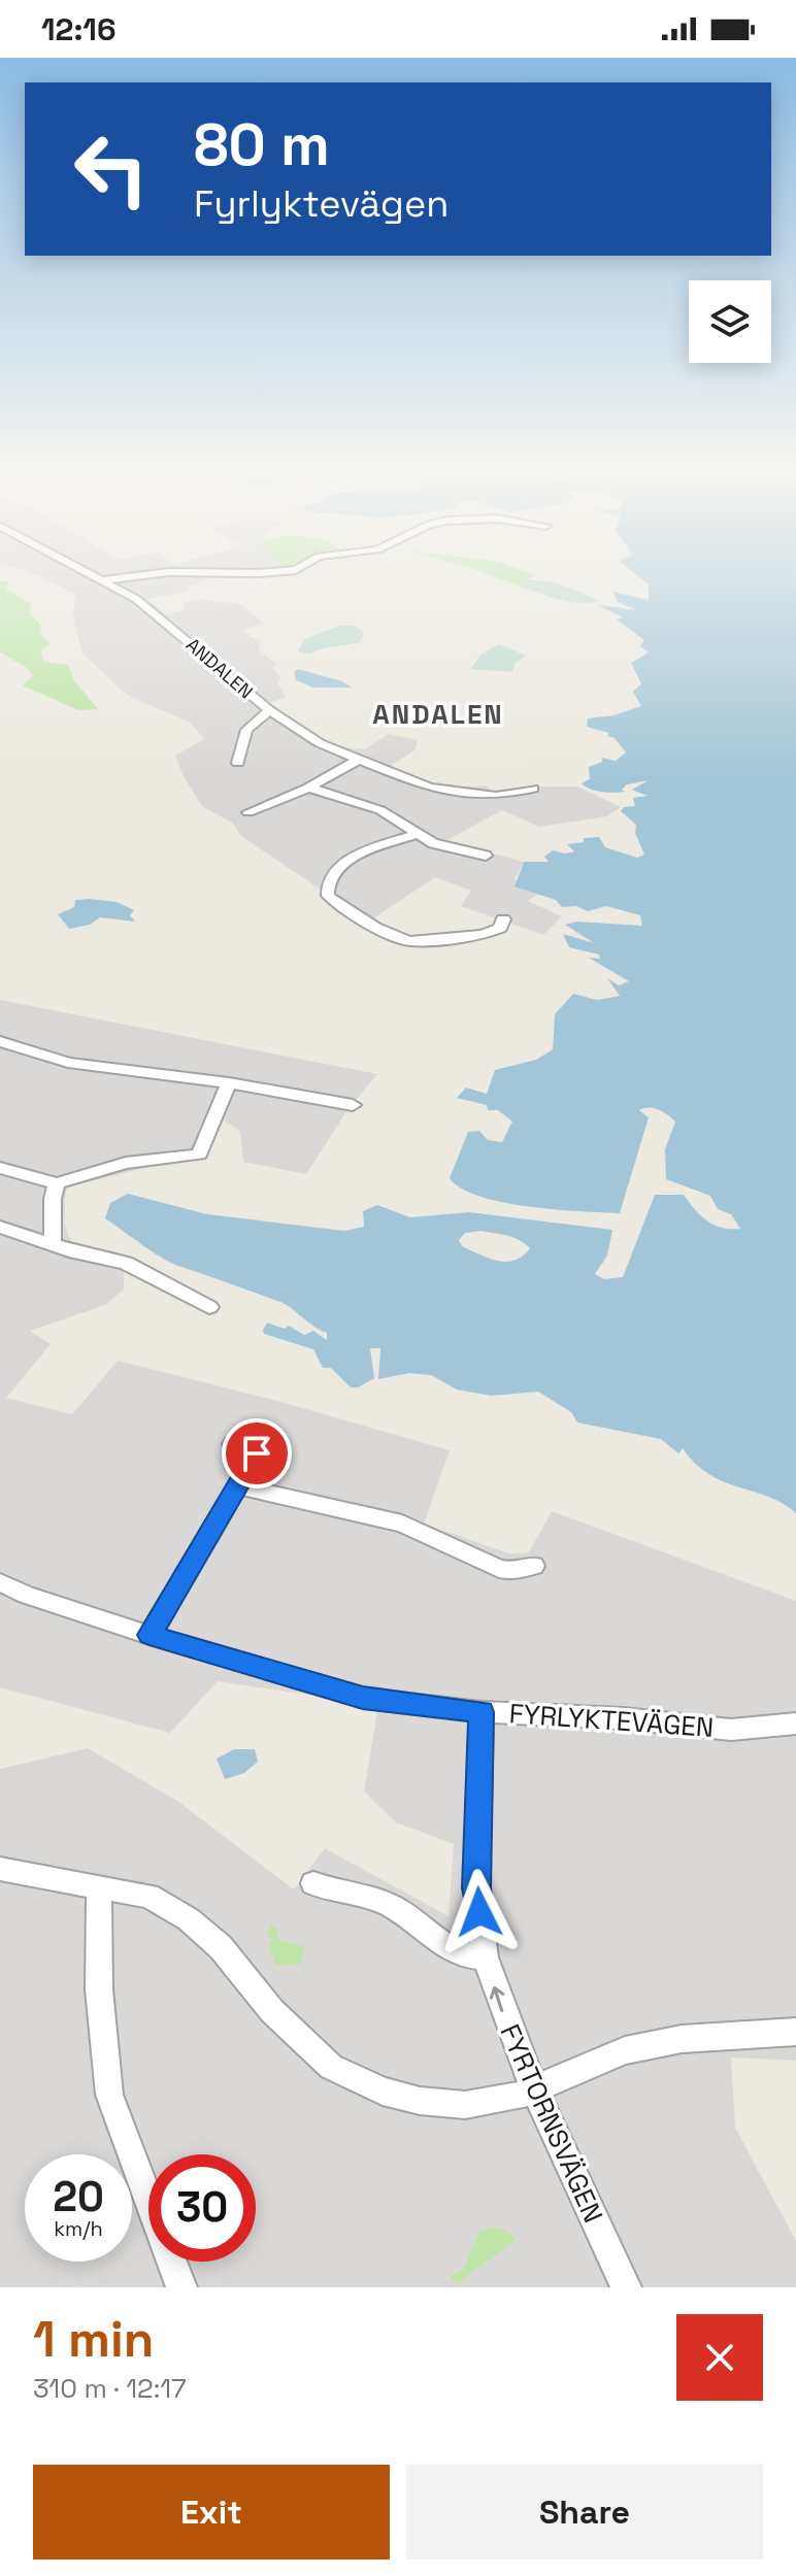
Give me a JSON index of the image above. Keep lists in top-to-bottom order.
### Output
{
  "streets": {
    "street": ["ANDALEN", "FYRLYKTEVÄGEN", "FYRTORNSVÄGEN"]
  },
  "crossings": [
    ["FYRLYKTEVÄGEN", "FYRTORNSVÄGEN"]
  ],
  "districts": ["ANDALEN"],
  "page": {
    "status": "12:16",
    "turn": ["80 m", "Fyrlyktevägen"],
    "speed": "20 km/h",
    "limit": "30",
    "heading": ["1 min", "310 m · 12:17"],
    "buttons": ["Exit", "Share"]
  }
}
